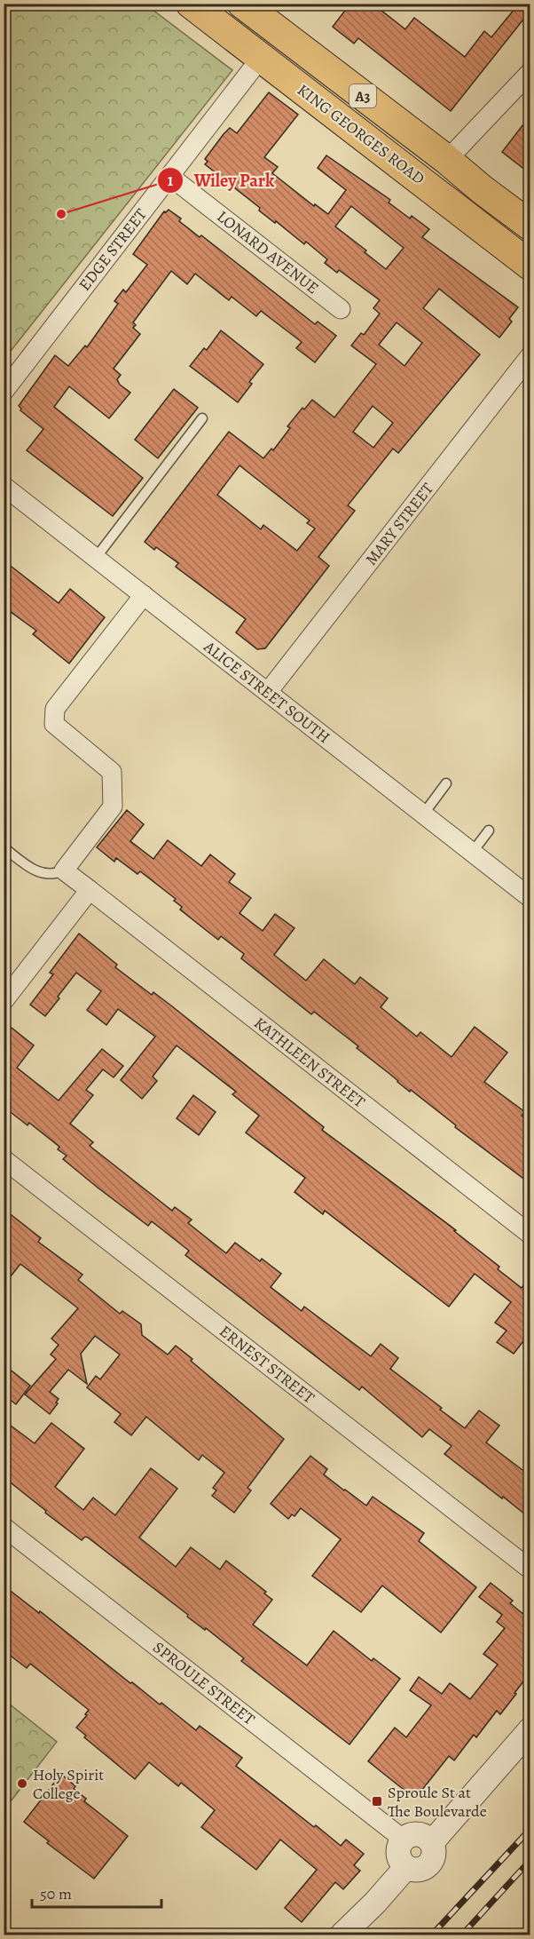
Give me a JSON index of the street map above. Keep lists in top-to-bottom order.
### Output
{
  "streets": {
    "highway": ["A3", "KING GEORGES ROAD"],
    "street": [
      "EDGE STREET",
      "LONARD AVENUE",
      "MARY STREET",
      "ALICE STREET SOUTH",
      "KATHLEEN STREET",
      "ERNEST STREET",
      "SPROULE STREET"
    ]
  },
  "crossings": [
    ["KING GEORGES ROAD", "EDGE STREET"],
    ["EDGE STREET", "LONARD AVENUE"],
    ["MARY STREET", "ALICE STREET SOUTH"]
  ],
  "places": {
    "other": ["Wiley Park", "Holy Spirit College"],
    "transit": ["Sproule St at The Boulevarde"]
  },
  "scale_bar": "50 m"
}
